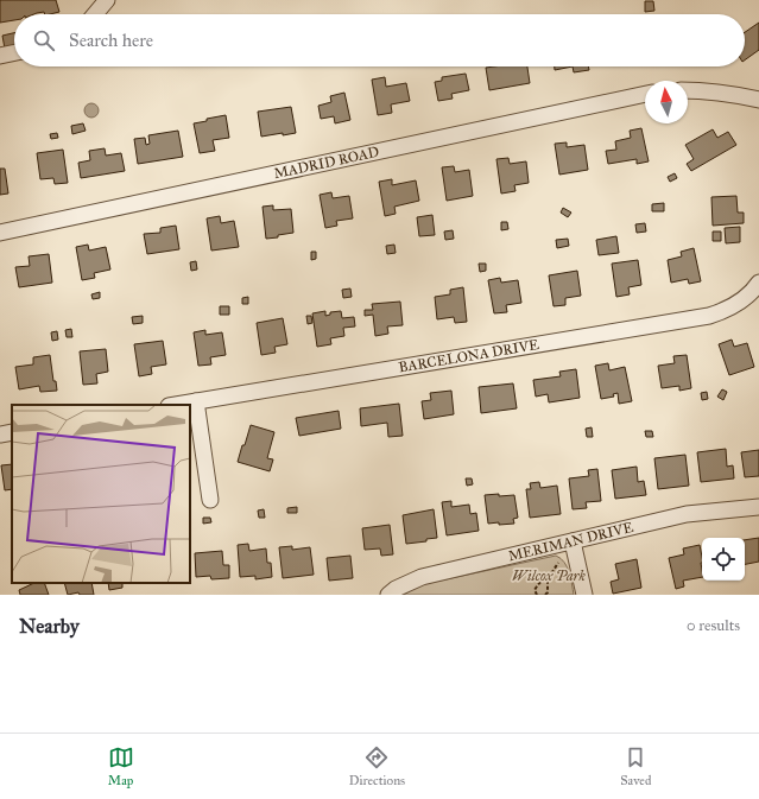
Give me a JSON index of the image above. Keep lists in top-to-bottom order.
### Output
{
  "streets": {
    "street": ["MADRID ROAD", "BARCELONA DRIVE", "MERIMAN DRIVE"]
  },
  "parks": ["Wilcox Park"],
  "north": "top",
  "page": {
    "search": "Search here",
    "heading": ["Nearby", "0 results"],
    "nav": ["Map", "Directions", "Saved"]
  }
}
